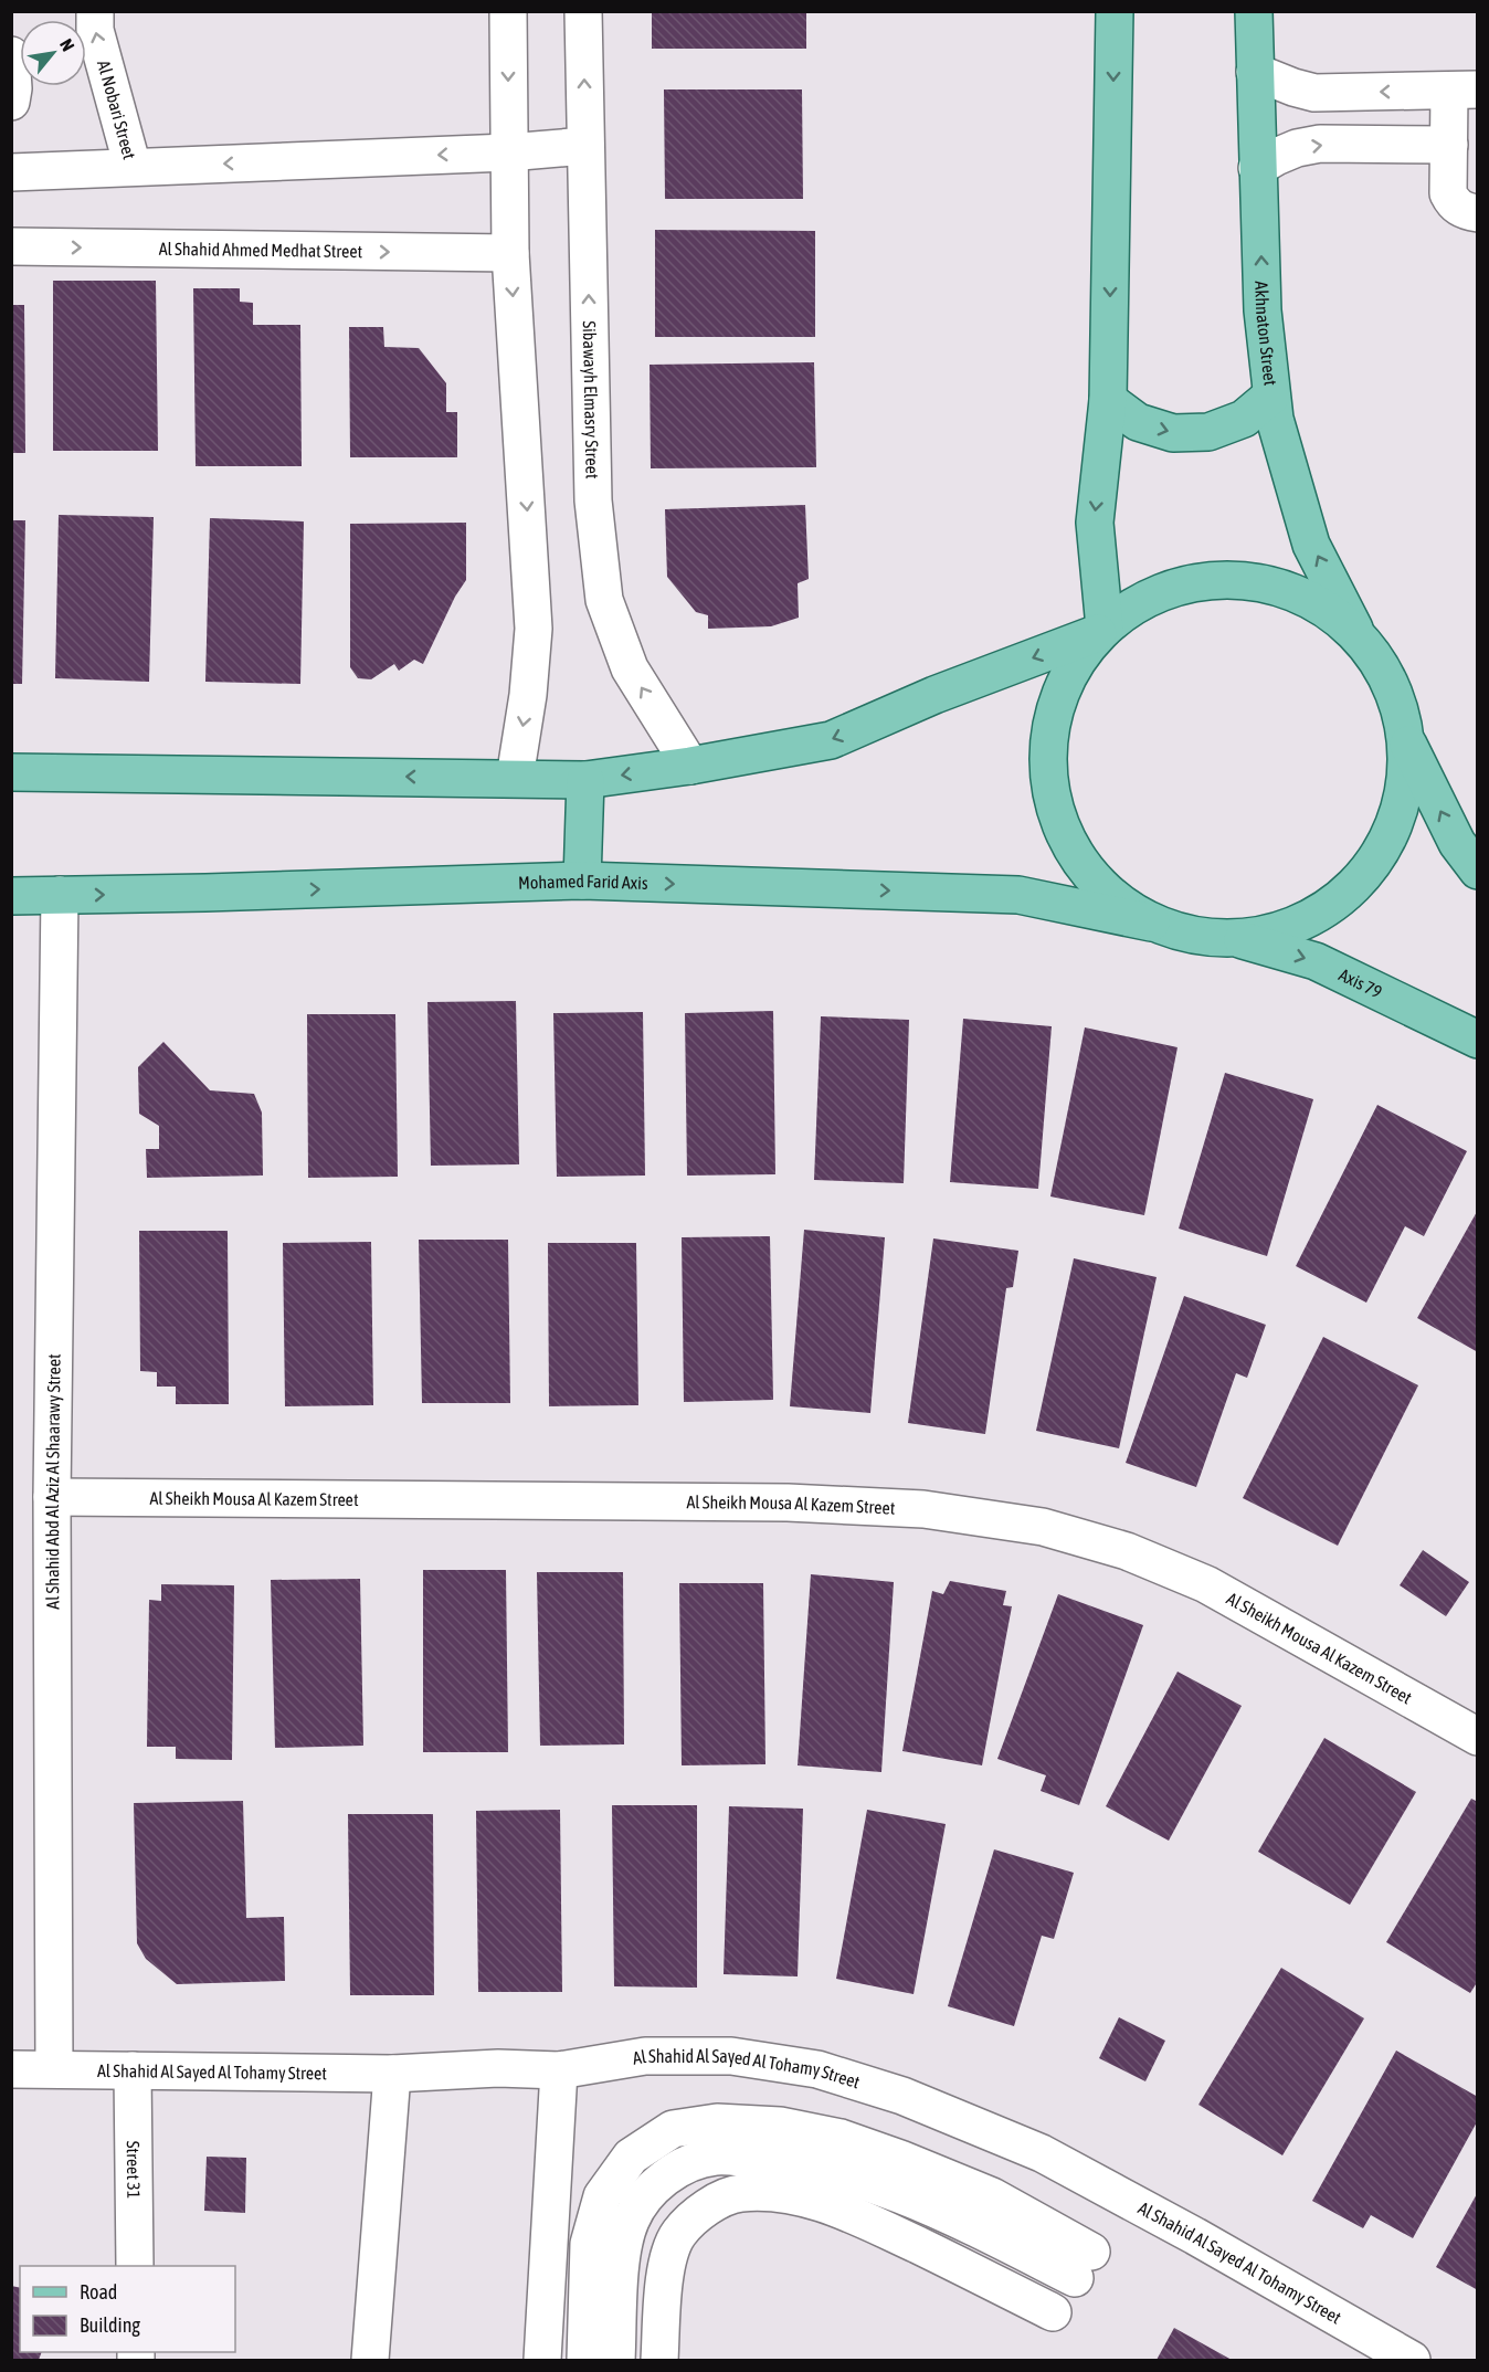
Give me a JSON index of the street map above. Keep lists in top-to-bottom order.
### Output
{
  "streets": {
    "main road": ["Akhnaton Street", "Mohamed Farid Axis", "Axis 79"],
    "street": [
      "Al Nobari Street",
      "Al Shahid Ahmed Medhat Street",
      "Sibawayh Elmasry Street",
      "Al Shahid Abd Al Aziz Al Shaarawy Street",
      "Al Sheikh Mousa Al Kazem Street",
      "Al Shahid Al Sayed Al Tohamy Street",
      "Street 31"
    ]
  },
  "crossings": [
    ["Mohamed Farid Axis", "Al Shahid Abd Al Aziz Al Shaarawy Street"],
    ["Al Shahid Abd Al Aziz Al Shaarawy Street", "Al Sheikh Mousa Al Kazem Street"],
    ["Al Shahid Abd Al Aziz Al Shaarawy Street", "Al Shahid Al Sayed Al Tohamy Street"],
    ["Al Shahid Al Sayed Al Tohamy Street", "Street 31"]
  ],
  "one_way": ["Al Nobari Street", "Axis 79"],
  "legend": ["Road", "Building"],
  "north": "top right"
}
